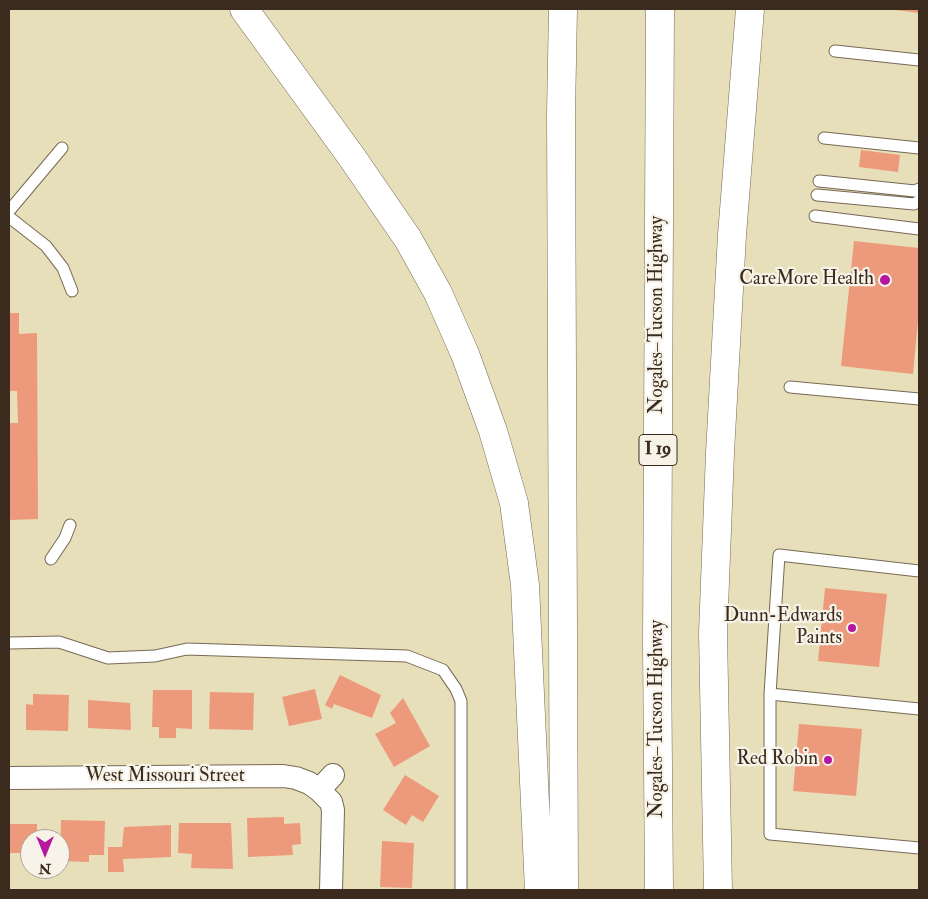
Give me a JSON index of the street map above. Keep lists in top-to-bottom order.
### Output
{
  "streets": {
    "main road": ["Nogales–Tucson Highway", "I 19"],
    "street": ["West Missouri Street"]
  },
  "places": ["CareMore Health", "Dunn-Edwards Paints", "Red Robin"],
  "north": "bottom"
}
